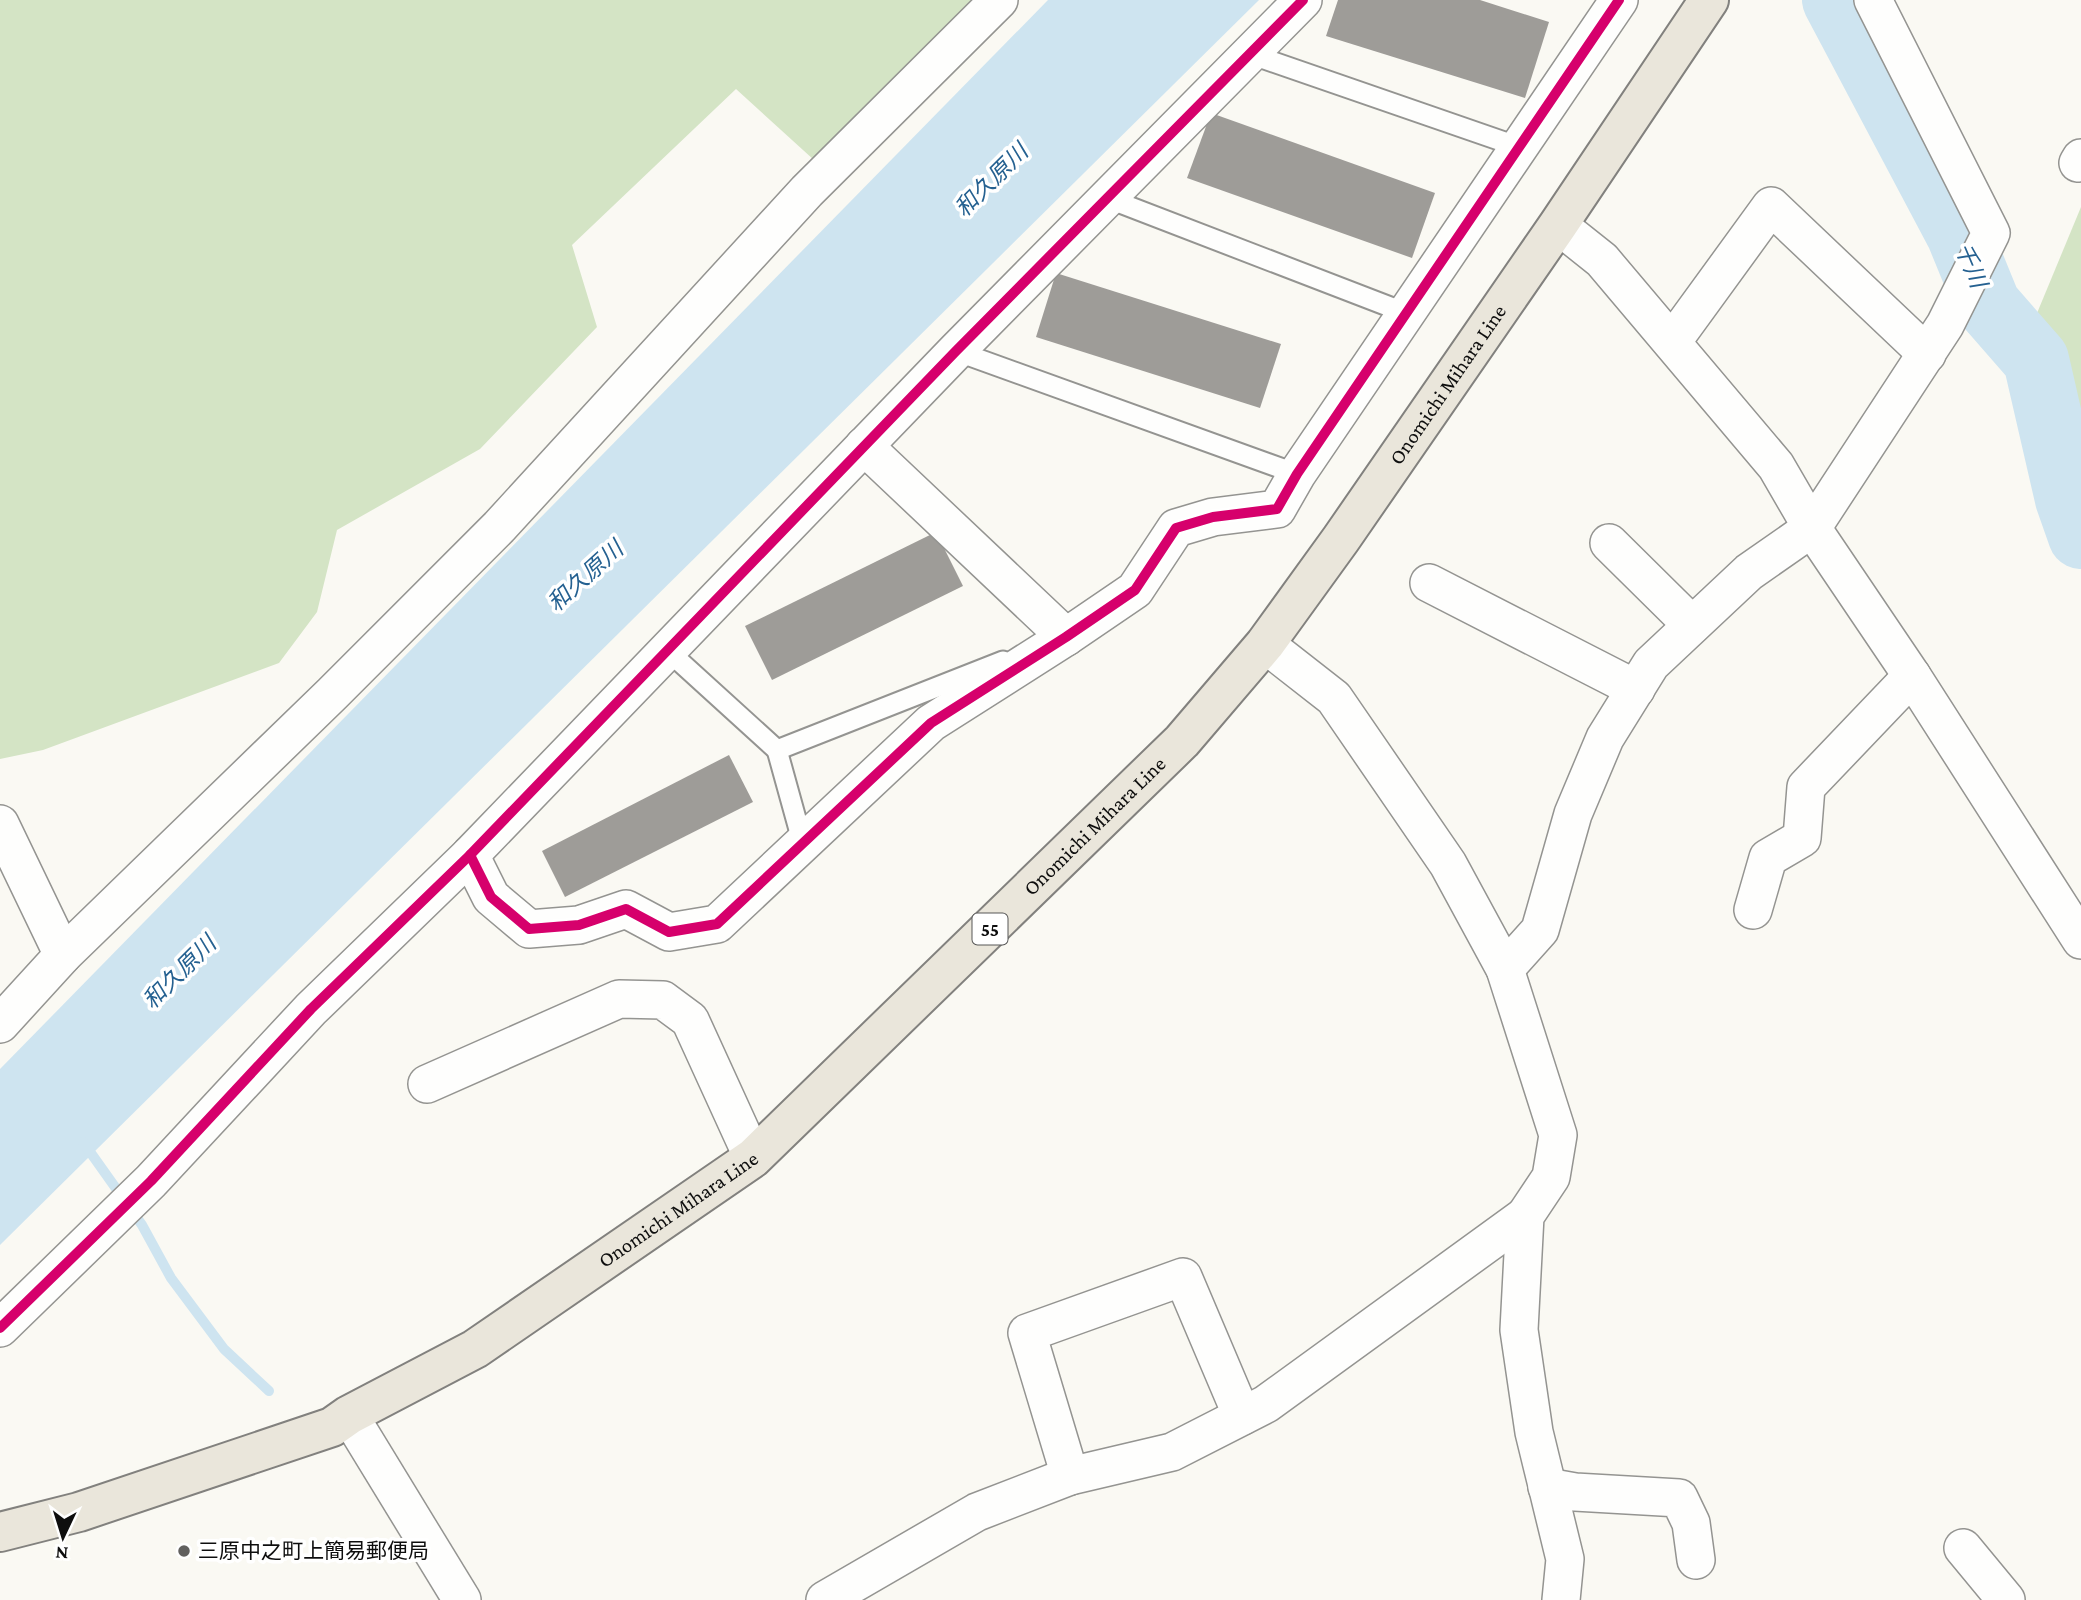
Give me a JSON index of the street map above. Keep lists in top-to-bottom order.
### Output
{
  "streets": {
    "main road": ["Onomichi Mihara Line", "55"]
  },
  "water": ["和久原川", "千川"],
  "places": ["三原中之町上簡易郵便局"],
  "north": "bottom"
}
